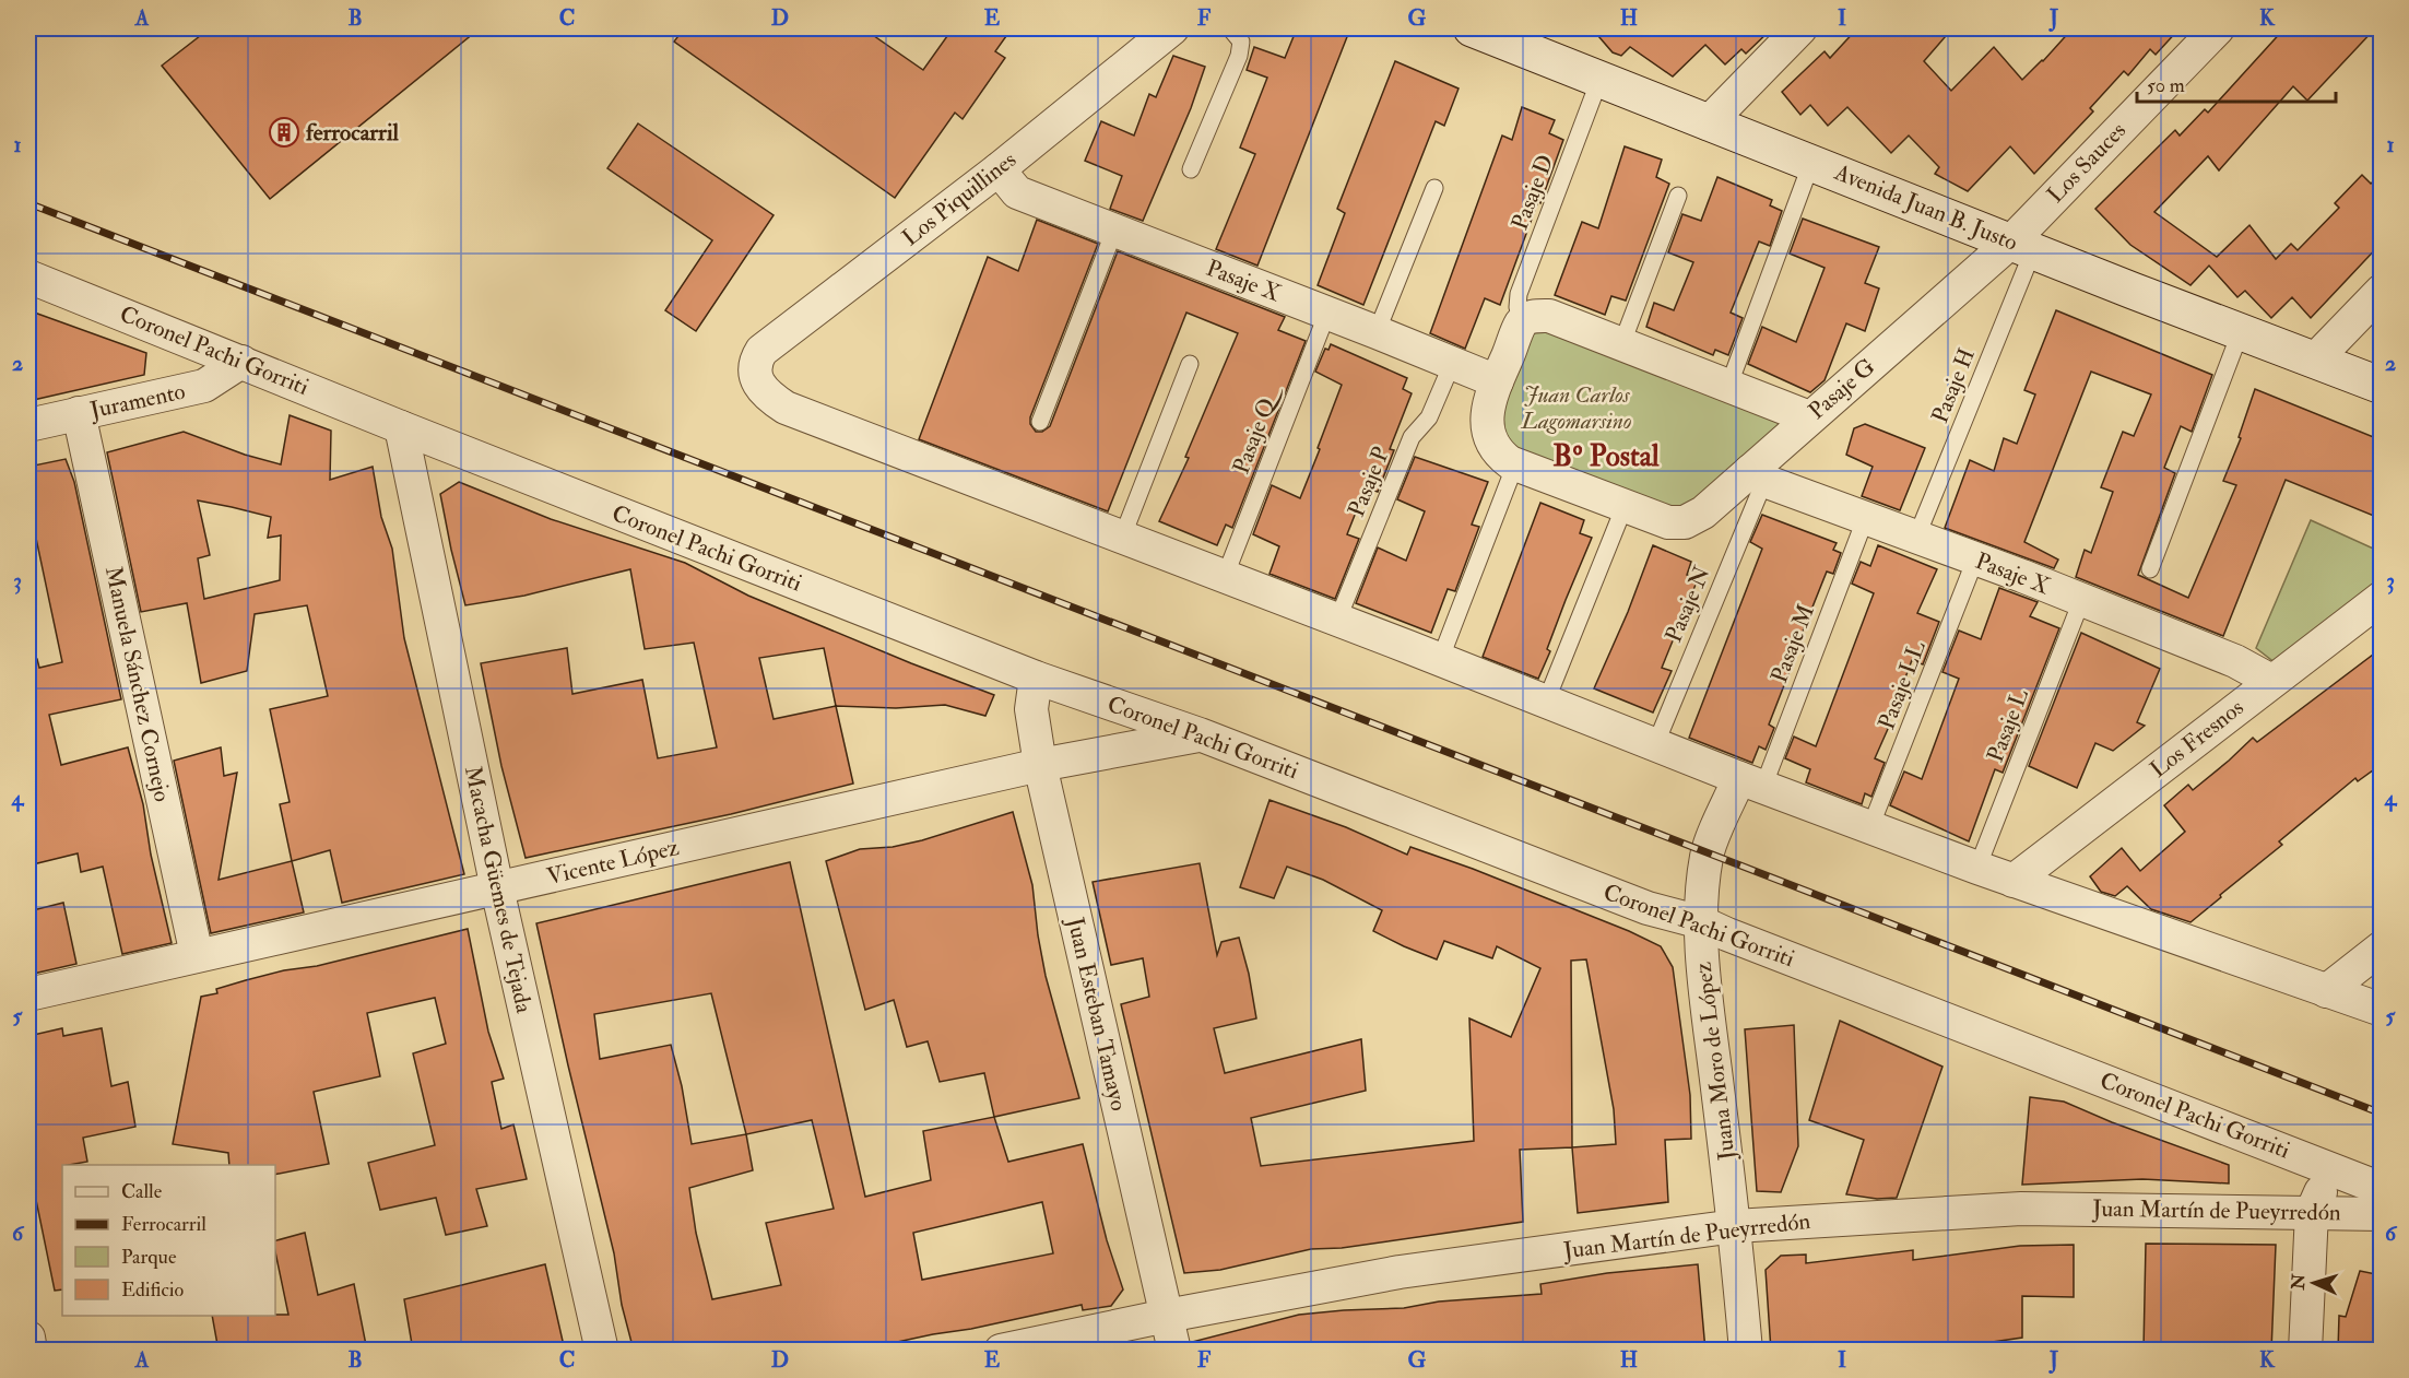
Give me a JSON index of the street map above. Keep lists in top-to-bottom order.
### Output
{
  "streets": {
    "street": [
      "Los Sauces",
      "Los Piquillines",
      "Avenida Juan B. Justo",
      "Pasaje X",
      "Coronel Pachi Gorriti",
      "Pasaje G",
      "Juramento",
      "Manuela Sánchez Cornejo",
      "Los Fresnos",
      "Vicente López",
      "Macacha Güemes de Tejada",
      "Juan Esteban Tamayo",
      "Juana Moro de López",
      "Juan Martín de Pueyrredón"
    ],
    "lane": [
      "Pasaje D",
      "Pasaje H",
      "Pasaje Q",
      "Pasaje P",
      "Pasaje N",
      "Pasaje M",
      "Pasaje LL",
      "Pasaje L"
    ]
  },
  "crossings": [
    ["Los Sauces", "Avenida Juan B. Justo"],
    ["Los Sauces", "Pasaje H"],
    ["Los Sauces", "Pasaje G"],
    ["Pasaje D", "Avenida Juan B. Justo"],
    ["Los Piquillines", "Pasaje X"],
    ["Avenida Juan B. Justo", "Pasaje H"],
    ["Avenida Juan B. Justo", "Pasaje G"],
    ["Pasaje X", "Pasaje H"],
    ["Pasaje X", "Pasaje G"],
    ["Pasaje X", "Pasaje Q"],
    ["Pasaje X", "Pasaje P"],
    ["Pasaje X", "Pasaje N"],
    ["Pasaje X", "Pasaje M"],
    ["Pasaje X", "Pasaje LL"],
    ["Pasaje X", "Pasaje L"],
    ["Pasaje X", "Los Fresnos"],
    ["Coronel Pachi Gorriti", "Juramento"],
    ["Coronel Pachi Gorriti", "Vicente López"],
    ["Coronel Pachi Gorriti", "Macacha Güemes de Tejada"],
    ["Coronel Pachi Gorriti", "Juan Esteban Tamayo"],
    ["Coronel Pachi Gorriti", "Juana Moro de López"],
    ["Pasaje H", "Pasaje G"],
    ["Pasaje G", "Pasaje N"],
    ["Juramento", "Manuela Sánchez Cornejo"],
    ["Pasaje M", "Juana Moro de López"],
    ["Manuela Sánchez Cornejo", "Vicente López"],
    ["Vicente López", "Macacha Güemes de Tejada"],
    ["Vicente López", "Juan Esteban Tamayo"],
    ["Juan Esteban Tamayo", "Juan Martín de Pueyrredón"],
    ["Juana Moro de López", "Juan Martín de Pueyrredón"]
  ],
  "districts": ["Bº Postal"],
  "parks": ["Juan Carlos Lagomarsino"],
  "places": {
    "building": ["ferrocarril"]
  },
  "legend": [
    "Calle",
    "Ferrocarril",
    "Parque",
    "Edificio"
  ],
  "scale_bar": "50 m",
  "north": "left",
  "grid": {
    "columns": [
      "A",
      "B",
      "C",
      "D",
      "E",
      "F",
      "G",
      "H",
      "I",
      "J",
      "K"
    ],
    "rows": [
      "1",
      "2",
      "3",
      "4",
      "5",
      "6"
    ]
  }
}
